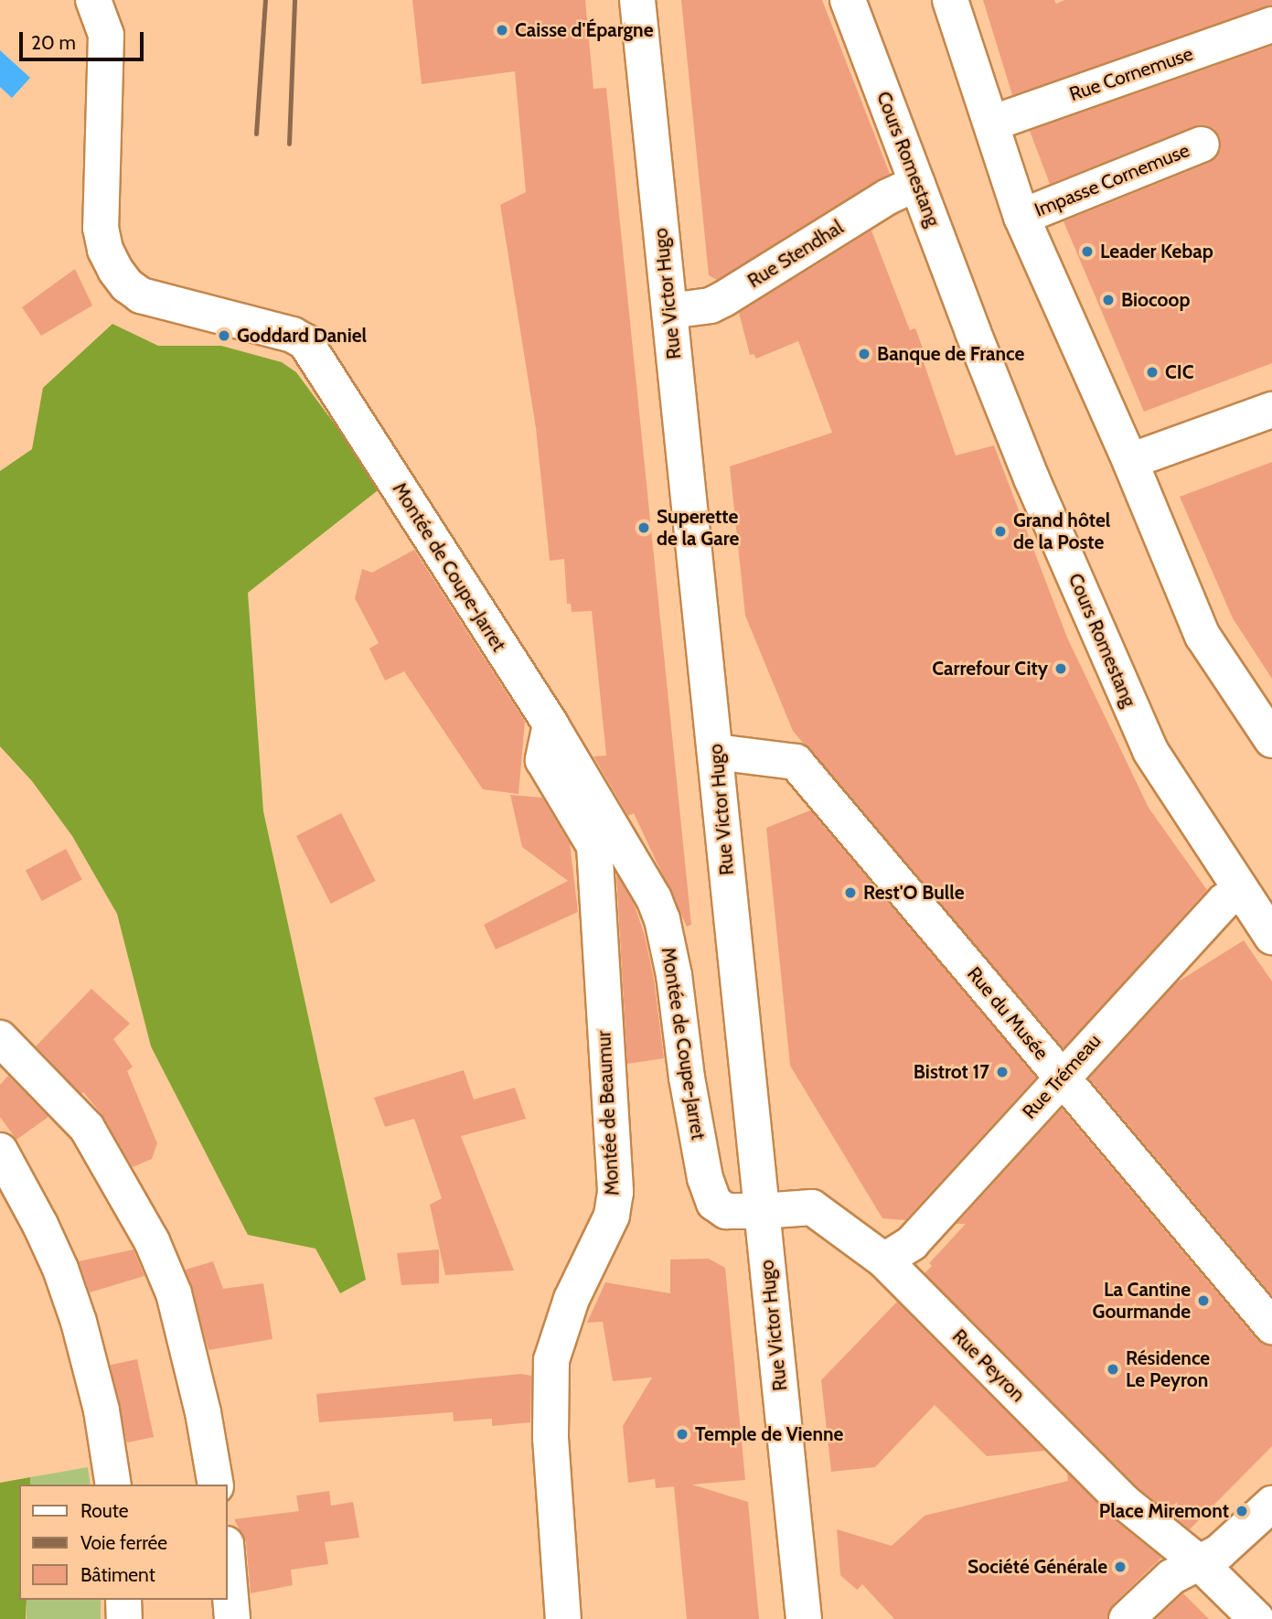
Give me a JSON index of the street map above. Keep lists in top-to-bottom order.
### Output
{
  "streets": {
    "street": [
      "Rue Cornemuse",
      "Cours Romestang",
      "Impasse Cornemuse",
      "Rue Stendhal",
      "Rue Victor Hugo",
      "Montée de Coupe-Jarret",
      "Rue du Musée",
      "Rue Trémeau",
      "Montée de Beaumur",
      "Rue Peyron"
    ]
  },
  "crossings": [
    ["Cours Romestang", "Rue Stendhal"],
    ["Cours Romestang", "Rue Trémeau"],
    ["Rue Stendhal", "Rue Victor Hugo"],
    ["Rue Victor Hugo", "Montée de Coupe-Jarret"],
    ["Rue Victor Hugo", "Rue du Musée"],
    ["Rue Victor Hugo", "Rue Peyron"],
    ["Montée de Coupe-Jarret", "Montée de Beaumur"],
    ["Montée de Coupe-Jarret", "Rue Peyron"],
    ["Rue du Musée", "Rue Trémeau"],
    ["Rue Trémeau", "Rue Peyron"]
  ],
  "places": [
    "Caisse d'Épargne",
    "Leader Kebap",
    "Biocoop",
    "Goddard Daniel",
    "Banque de France",
    "CIC",
    "Superette de la Gare",
    "Grand hôtel de la Poste",
    "Carrefour City",
    "Rest'O Bulle",
    "Bistrot 17",
    "La Cantine Gourmande",
    "Résidence Le Peyron",
    "Temple de Vienne",
    "Place Miremont",
    "Société Générale"
  ],
  "legend": ["Route", "Voie ferrée", "Bâtiment"],
  "scale_bar": "20 m"
}
